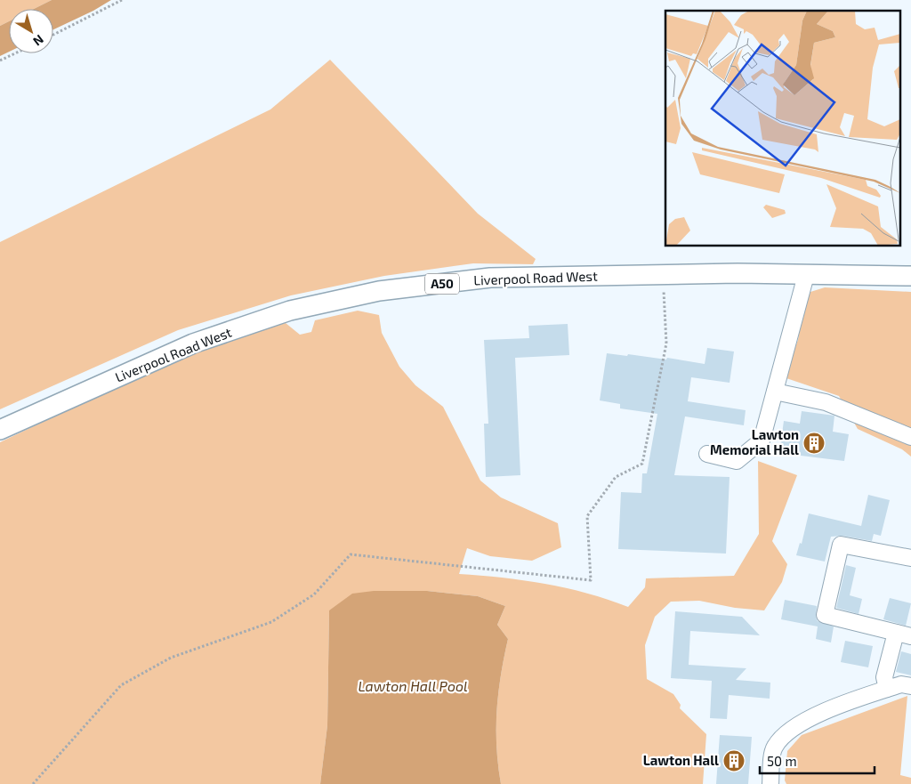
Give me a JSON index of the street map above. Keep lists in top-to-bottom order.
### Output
{
  "streets": {
    "main road": ["Liverpool Road West", "A50"]
  },
  "water": ["Lawton Hall Pool"],
  "places": {
    "building": ["Lawton Memorial Hall", "Lawton Hall"]
  },
  "scale_bar": "50 m",
  "north": "bottom right"
}
